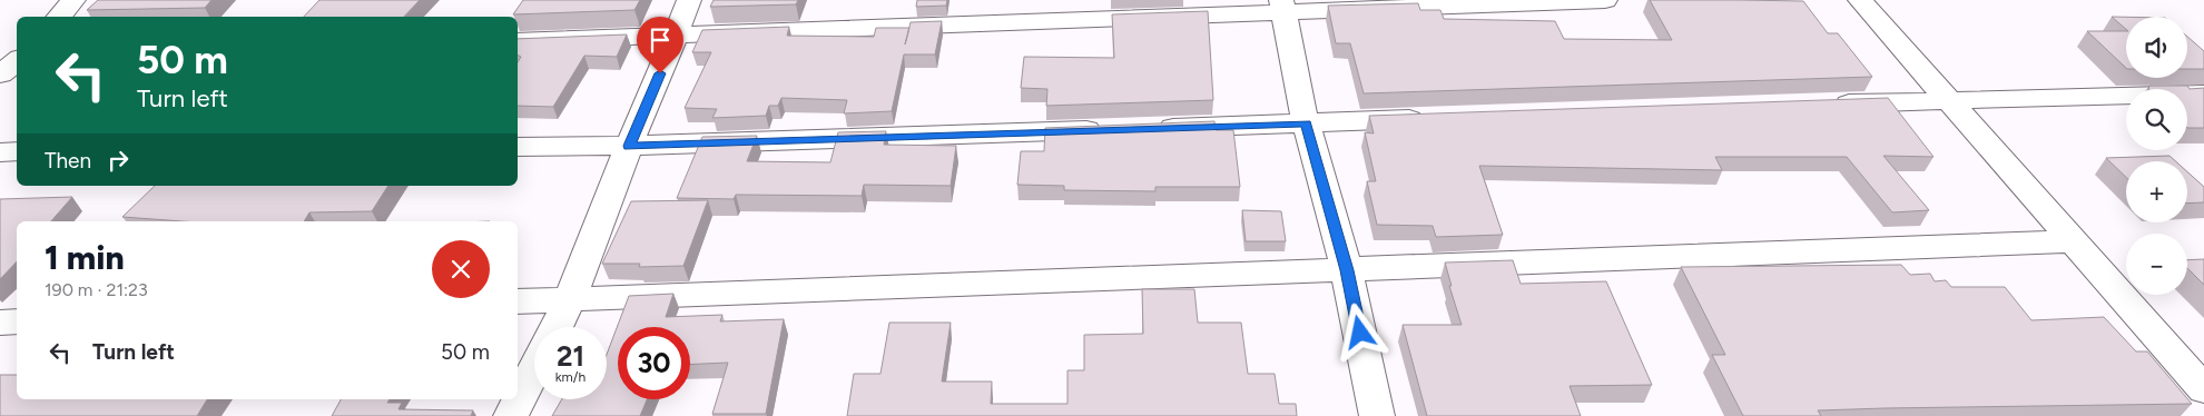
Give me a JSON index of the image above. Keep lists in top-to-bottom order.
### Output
{
  "page": {
    "map_buttons": ["+", "−"],
    "turn": ["50 m", "Turn left"],
    "then": "Then",
    "heading": ["1 min", "190 m · 21:23"],
    "list": [
      {
        "name": "Turn left",
        "value": "50 m"
      }
    ],
    "speed": "21 km/h",
    "limit": "30"
  }
}
